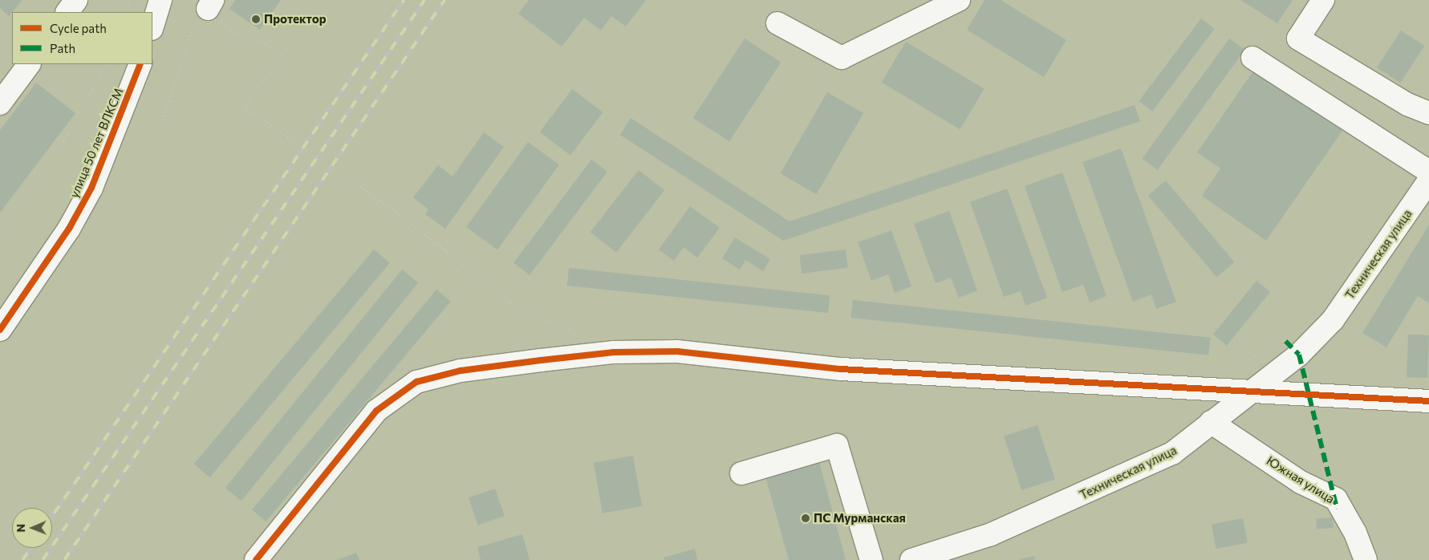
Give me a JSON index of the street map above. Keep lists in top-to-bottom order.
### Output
{
  "streets": {
    "street": ["улица 50 лет ВЛКСМ", "Техническая улица", "Южная улица"]
  },
  "crossings": [
    ["Техническая улица", "Южная улица"]
  ],
  "places": ["Протектор", "ПС Мурманская"],
  "legend": ["Cycle path", "Path"],
  "north": "left"
}
